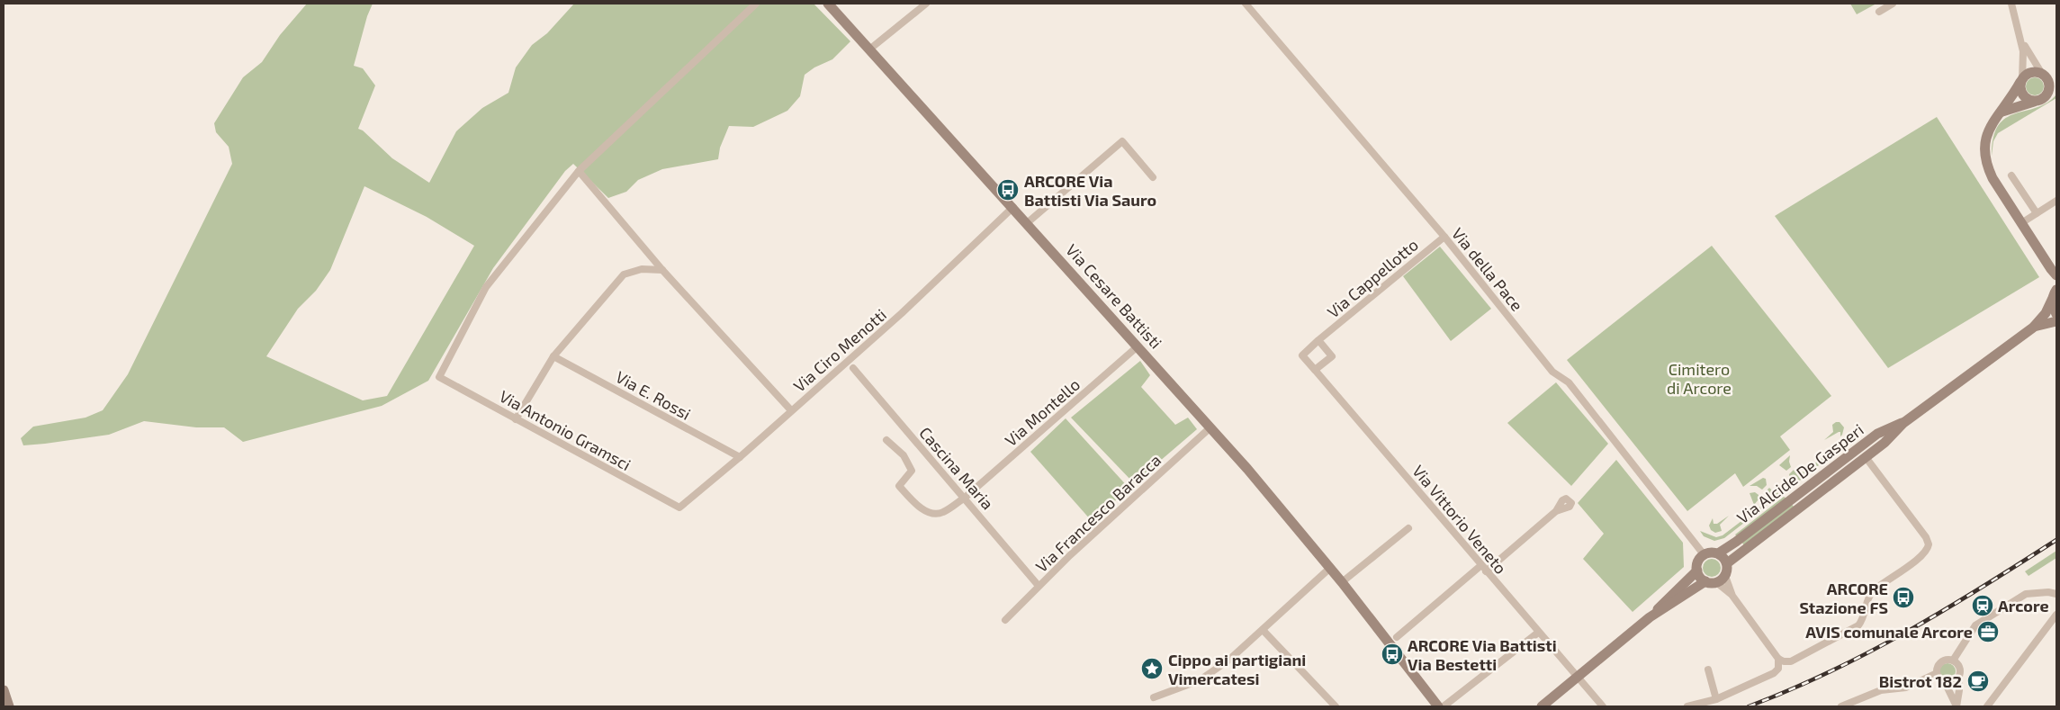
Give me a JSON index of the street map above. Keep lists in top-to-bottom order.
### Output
{
  "streets": {
    "street": [
      "Via della Pace",
      "Via Cappellotto",
      "Via Cesare Battisti",
      "Via Ciro Menotti",
      "Via E. Rossi",
      "Via Montello",
      "Via Antonio Gramsci",
      "Cascina Maria",
      "Via Alcide De Gasperi",
      "Via Francesco Baracca",
      "Via Vittorio Veneto"
    ]
  },
  "crossings": [
    ["Via della Pace", "Via Cappellotto"],
    ["Via della Pace", "Via Alcide De Gasperi"],
    ["Via Cappellotto", "Via Vittorio Veneto"],
    ["Via Cesare Battisti", "Via Ciro Menotti"],
    ["Via Cesare Battisti", "Via Montello"],
    ["Via Cesare Battisti", "Via Francesco Baracca"],
    ["Via Ciro Menotti", "Via E. Rossi"],
    ["Via Ciro Menotti", "Via Antonio Gramsci"],
    ["Via Montello", "Cascina Maria"],
    ["Cascina Maria", "Via Francesco Baracca"]
  ],
  "parks": ["Cimitero di Arcore"],
  "places": {
    "bus stop": ["ARCORE Via Battisti Via Sauro", "ARCORE Stazione FS", "ARCORE Via Battisti Via Bestetti"],
    "station": ["Arcore"],
    "office": ["AVIS comunale Arcore"],
    "place": ["Cippo ai partigiani Vimercatesi"],
    "cafe": ["Bistrot 182"]
  }
}
